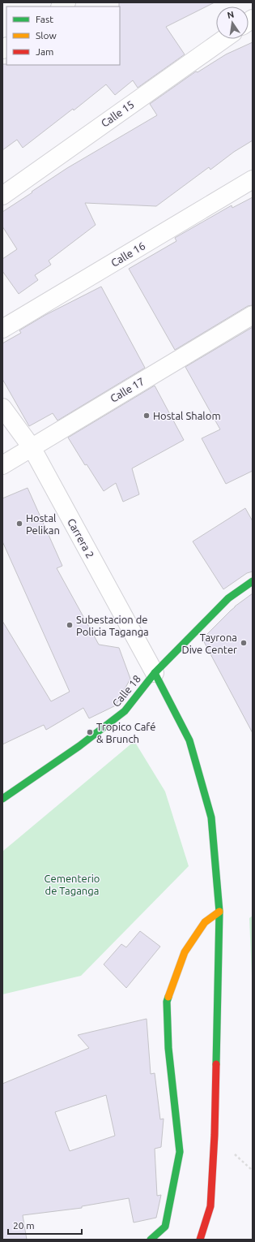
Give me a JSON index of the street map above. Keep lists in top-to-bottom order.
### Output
{
  "streets": {
    "street": [
      "Calle 15",
      "Calle 16",
      "Calle 17",
      "Carrera 2",
      "Calle 18"
    ]
  },
  "crossings": [
    ["Calle 17", "Carrera 2"],
    ["Carrera 2", "Calle 18"]
  ],
  "parks": ["Cementerio de Taganga"],
  "places": [
    "Hostal Shalom",
    "Hostal Pelikan",
    "Subestacion de Policia Taganga",
    "Tayrona Dive Center",
    "Tropico Café & Brunch"
  ],
  "legend": ["Fast", "Slow", "Jam"],
  "scale_bar": "20 m",
  "north": "top"
}
